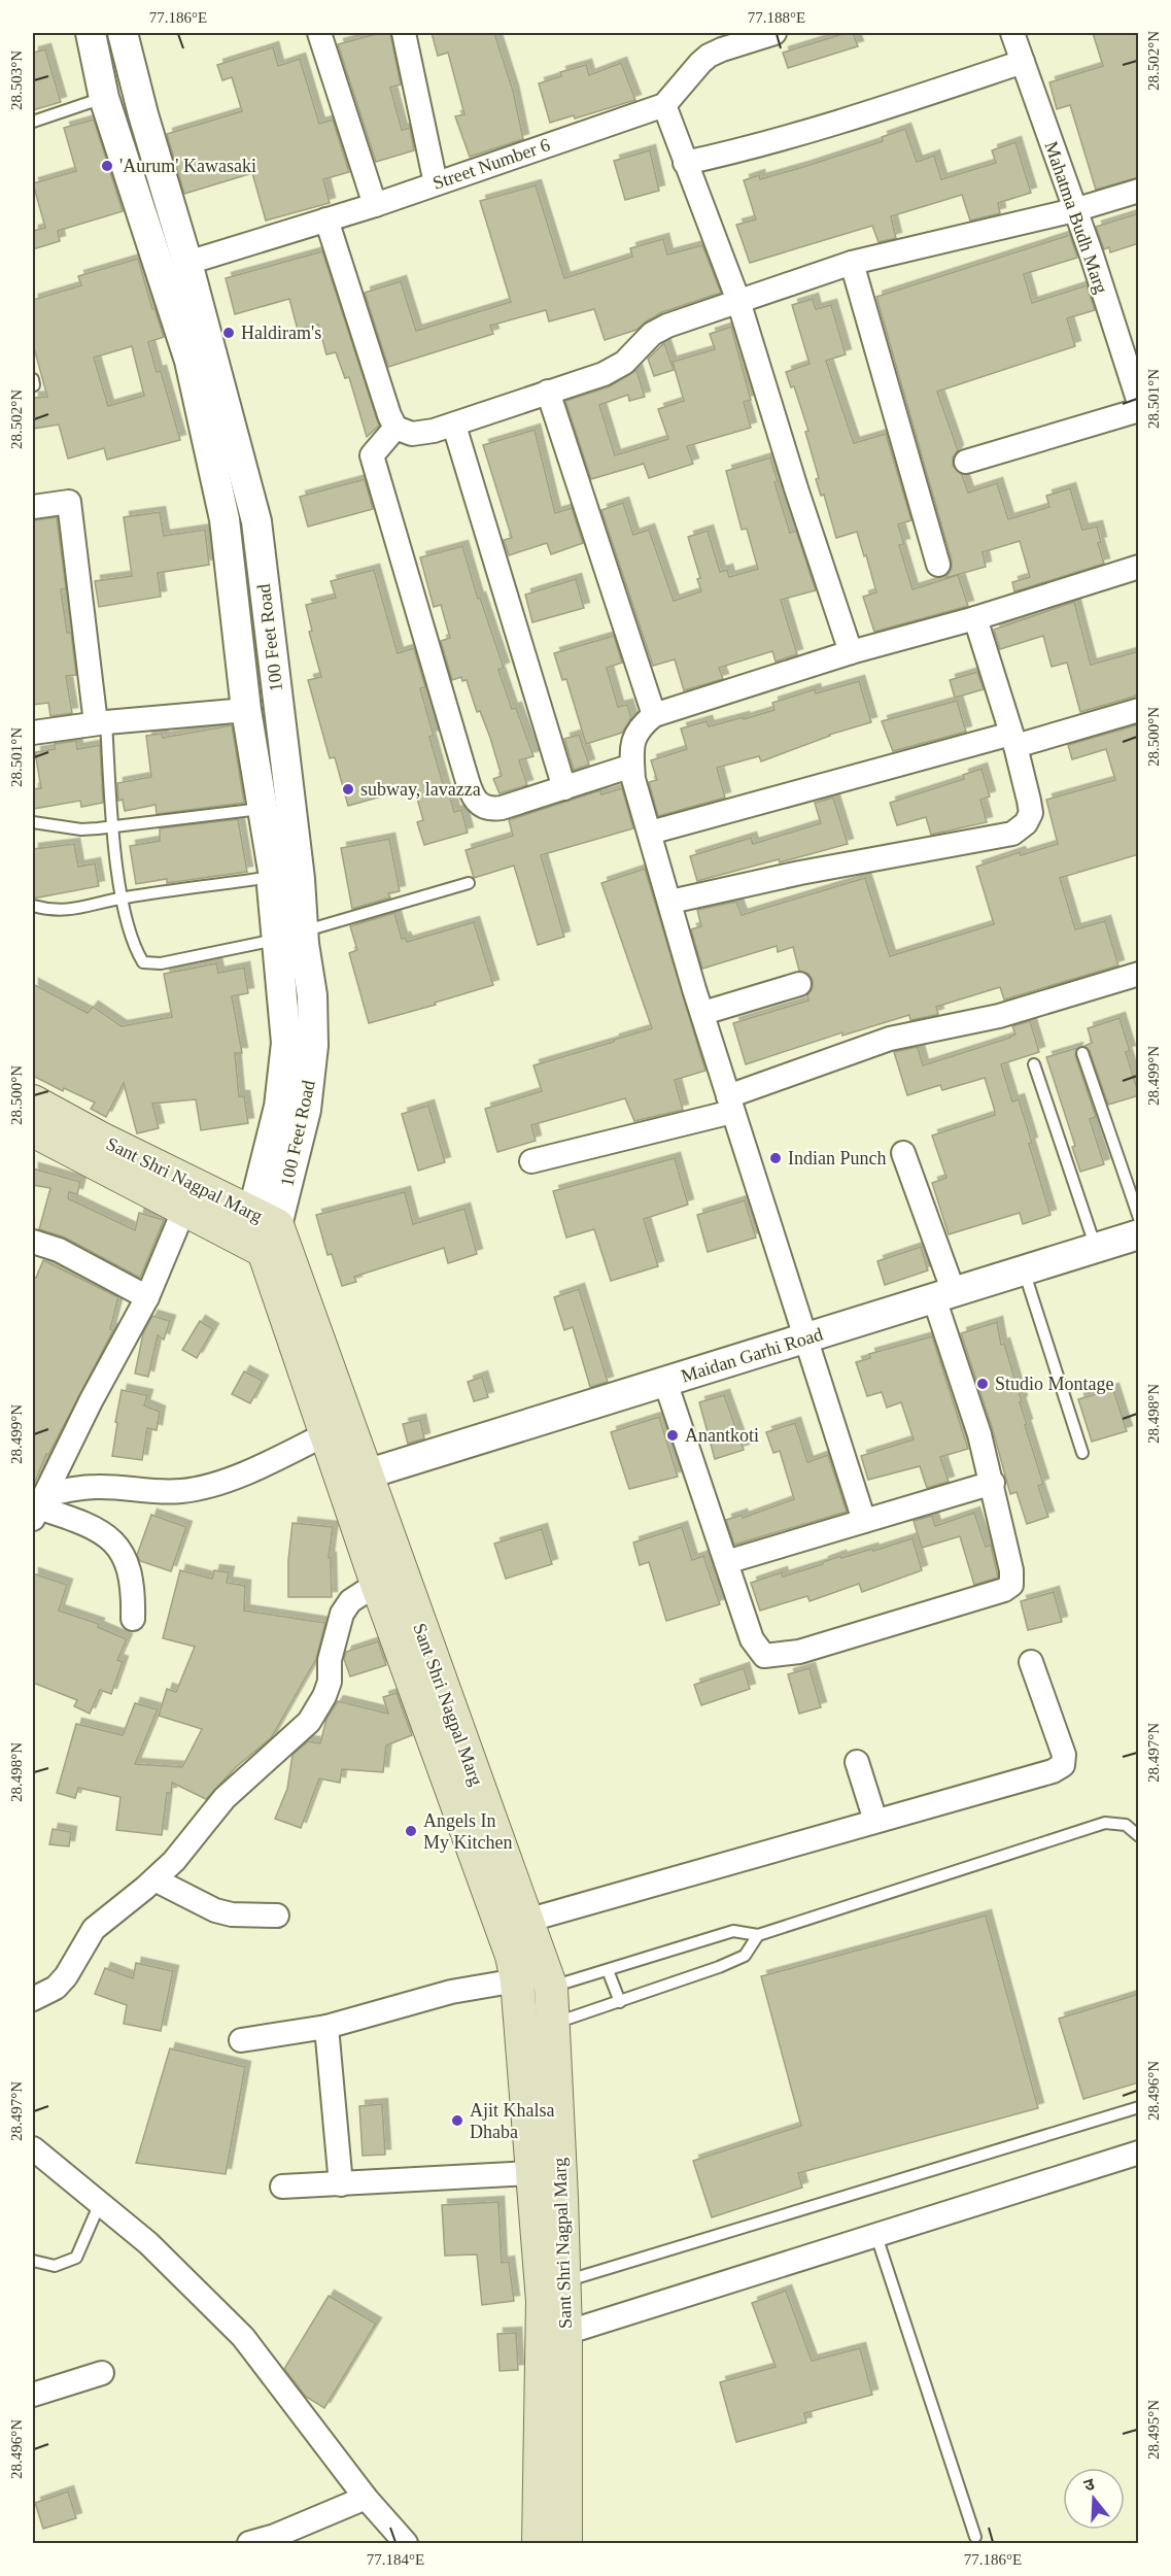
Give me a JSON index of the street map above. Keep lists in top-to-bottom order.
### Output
{
  "streets": {
    "main road": ["Sant Shri Nagpal Marg"],
    "street": [
      "Street Number 6",
      "Mahatma Budh Marg",
      "100 Feet Road",
      "Maidan Garhi Road"
    ]
  },
  "crossings": [
    ["Street Number 6", "100 Feet Road"],
    ["100 Feet Road", "Sant Shri Nagpal Marg"],
    ["Sant Shri Nagpal Marg", "Maidan Garhi Road"]
  ],
  "places": [
    "'Aurum' Kawasaki",
    "Haldiram's",
    "subway, lavazza",
    "Indian Punch",
    "Studio Montage",
    "Anantkoti",
    "Angels In My Kitchen",
    "Ajit Khalsa Dhaba"
  ],
  "north": "top",
  "coordinates": [
    "77.186°E",
    "77.188°E",
    "28.502°N",
    "28.503°N",
    "28.501°N",
    "28.500°N",
    "28.499°N",
    "28.498°N",
    "28.497°N",
    "28.496°N",
    "28.495°N",
    "77.184°E"
  ]
}
